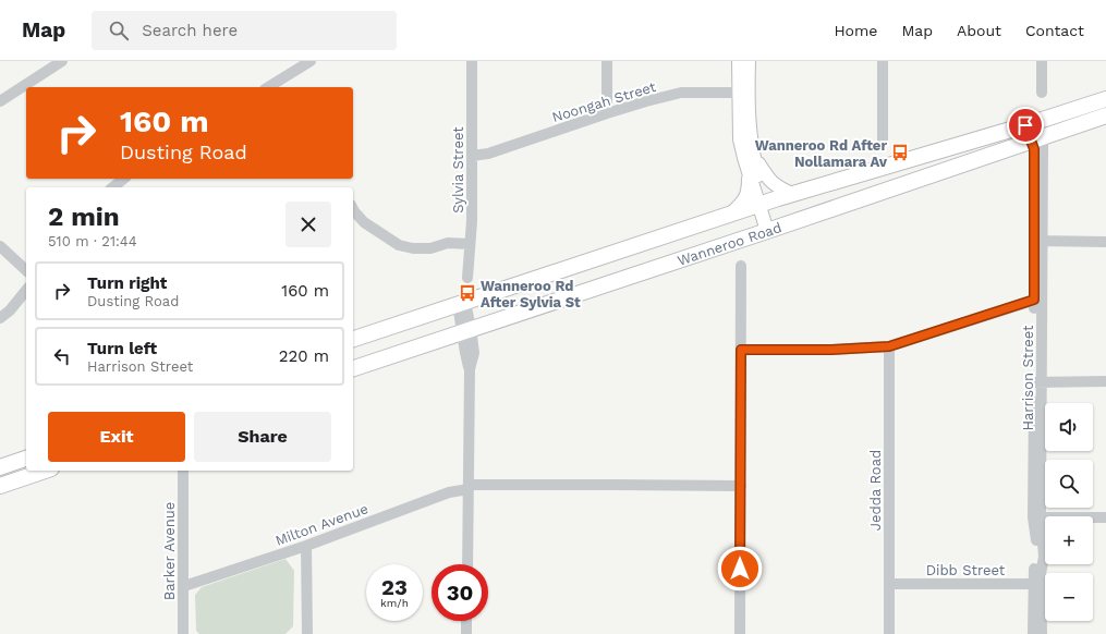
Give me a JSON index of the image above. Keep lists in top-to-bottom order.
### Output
{
  "streets": {
    "highway": ["Wanneroo Road"],
    "street": [
      "Noongah Street",
      "Sylvia Street",
      "Harrison Street",
      "Jedda Road",
      "Milton Avenue",
      "Barker Avenue",
      "Dibb Street"
    ]
  },
  "crossings": [
    ["Noongah Street", "Sylvia Street"],
    ["Wanneroo Road", "Harrison Street"],
    ["Harrison Street", "Dibb Street"],
    ["Jedda Road", "Dibb Street"],
    ["Milton Avenue", "Barker Avenue"]
  ],
  "places": {
    "bus stop": ["Wanneroo Rd After Nollamara Av", "Wanneroo Rd After Sylvia St"]
  },
  "page": {
    "header": "Map",
    "search": "Search here",
    "nav": [
      "Home",
      "Map",
      "About",
      "Contact"
    ],
    "turn": ["160 m", "Dusting Road"],
    "heading": ["2 min", "510 m · 21:44"],
    "list": [
      {
        "name": "Turn right",
        "note": "Dusting Road",
        "value": "160 m"
      },
      {
        "name": "Turn left",
        "note": "Harrison Street",
        "value": "220 m"
      }
    ],
    "map_buttons": ["+", "−"],
    "buttons": ["Exit", "Share"],
    "speed": "23 km/h",
    "limit": "30"
  }
}
